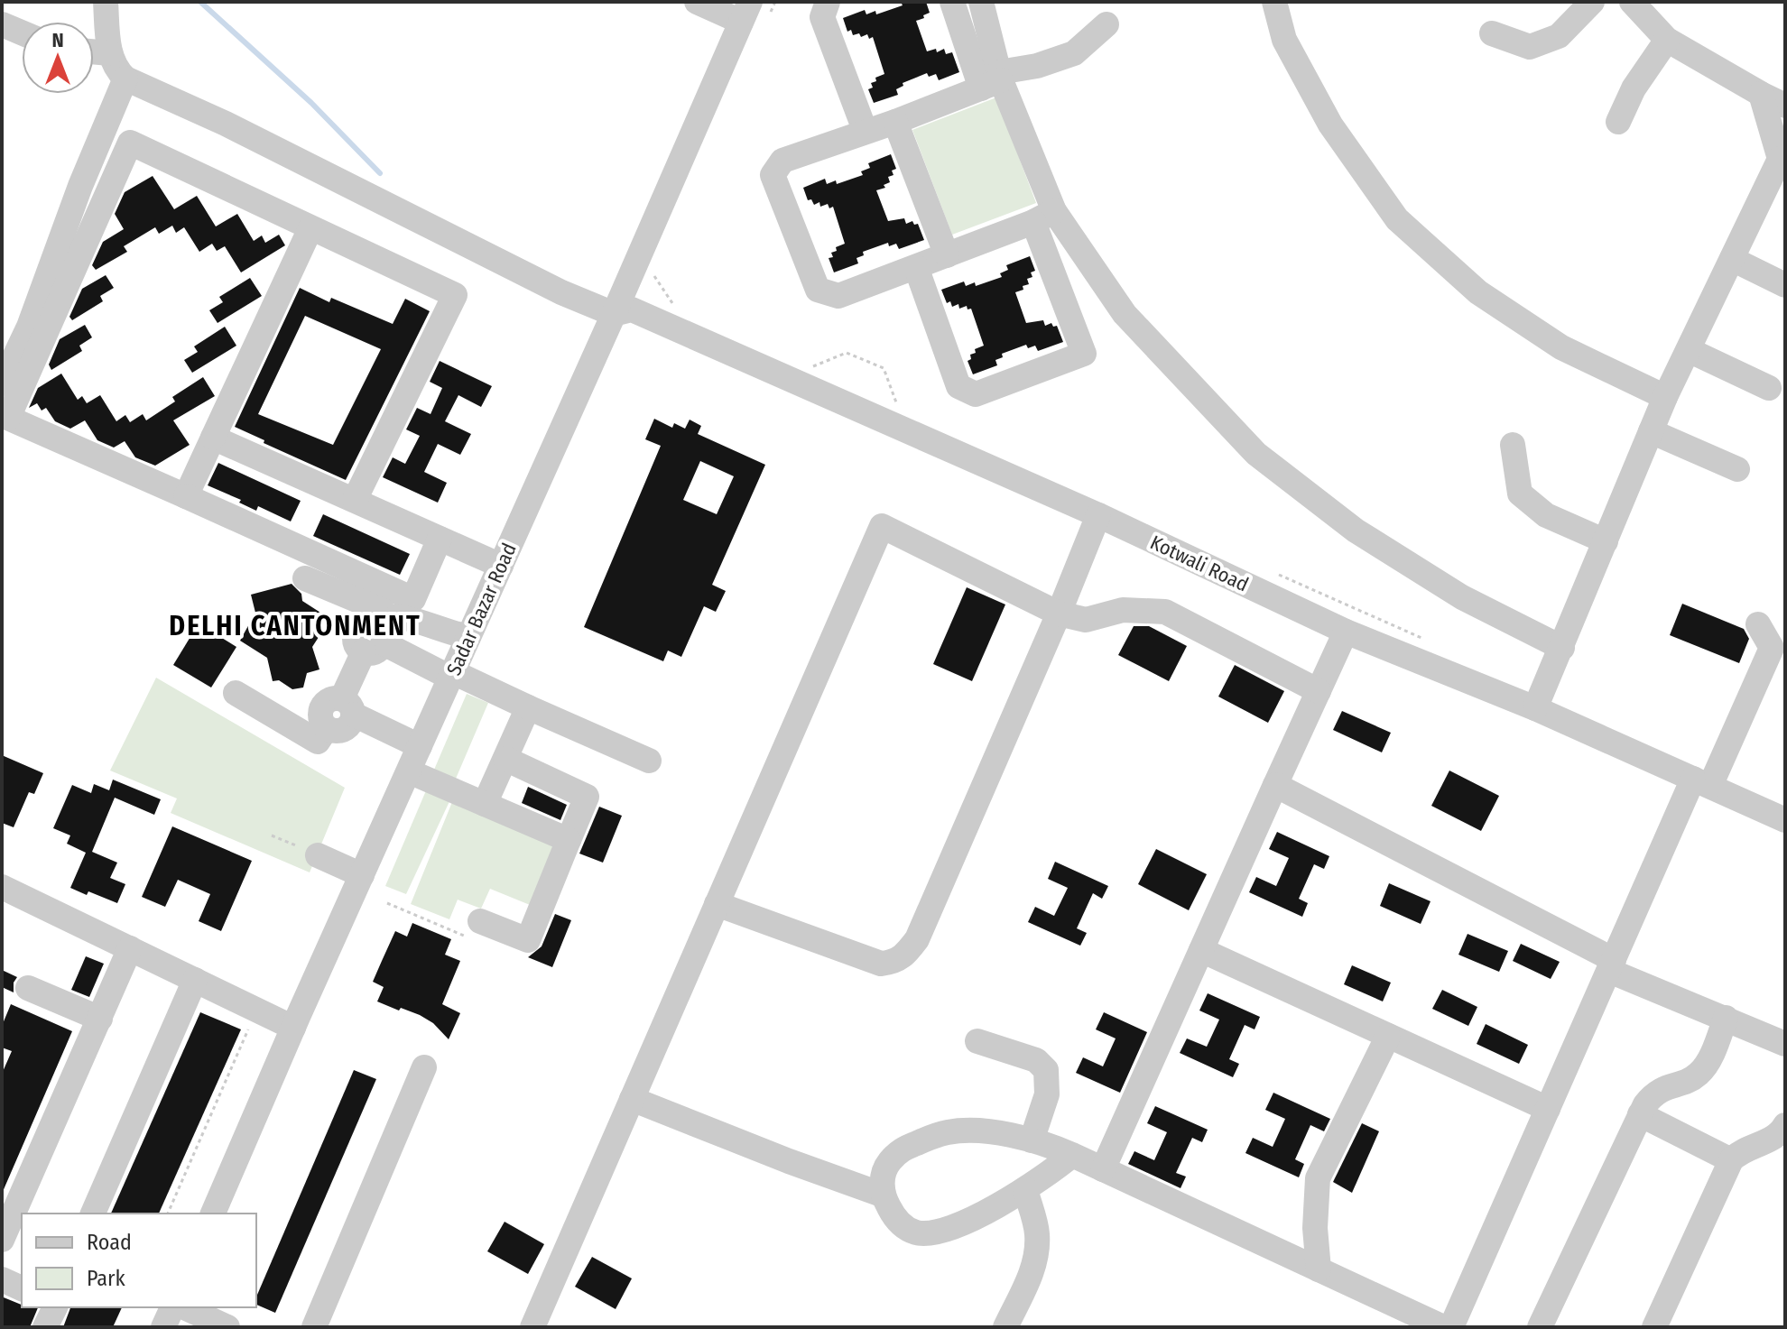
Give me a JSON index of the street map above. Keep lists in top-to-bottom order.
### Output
{
  "streets": {
    "street": ["Kotwali Road", "Sadar Bazar Road"]
  },
  "crossings": [
    ["Kotwali Road", "Sadar Bazar Road"]
  ],
  "districts": ["DELHI CANTONMENT"],
  "legend": ["Road", "Park"],
  "north": "top"
}
